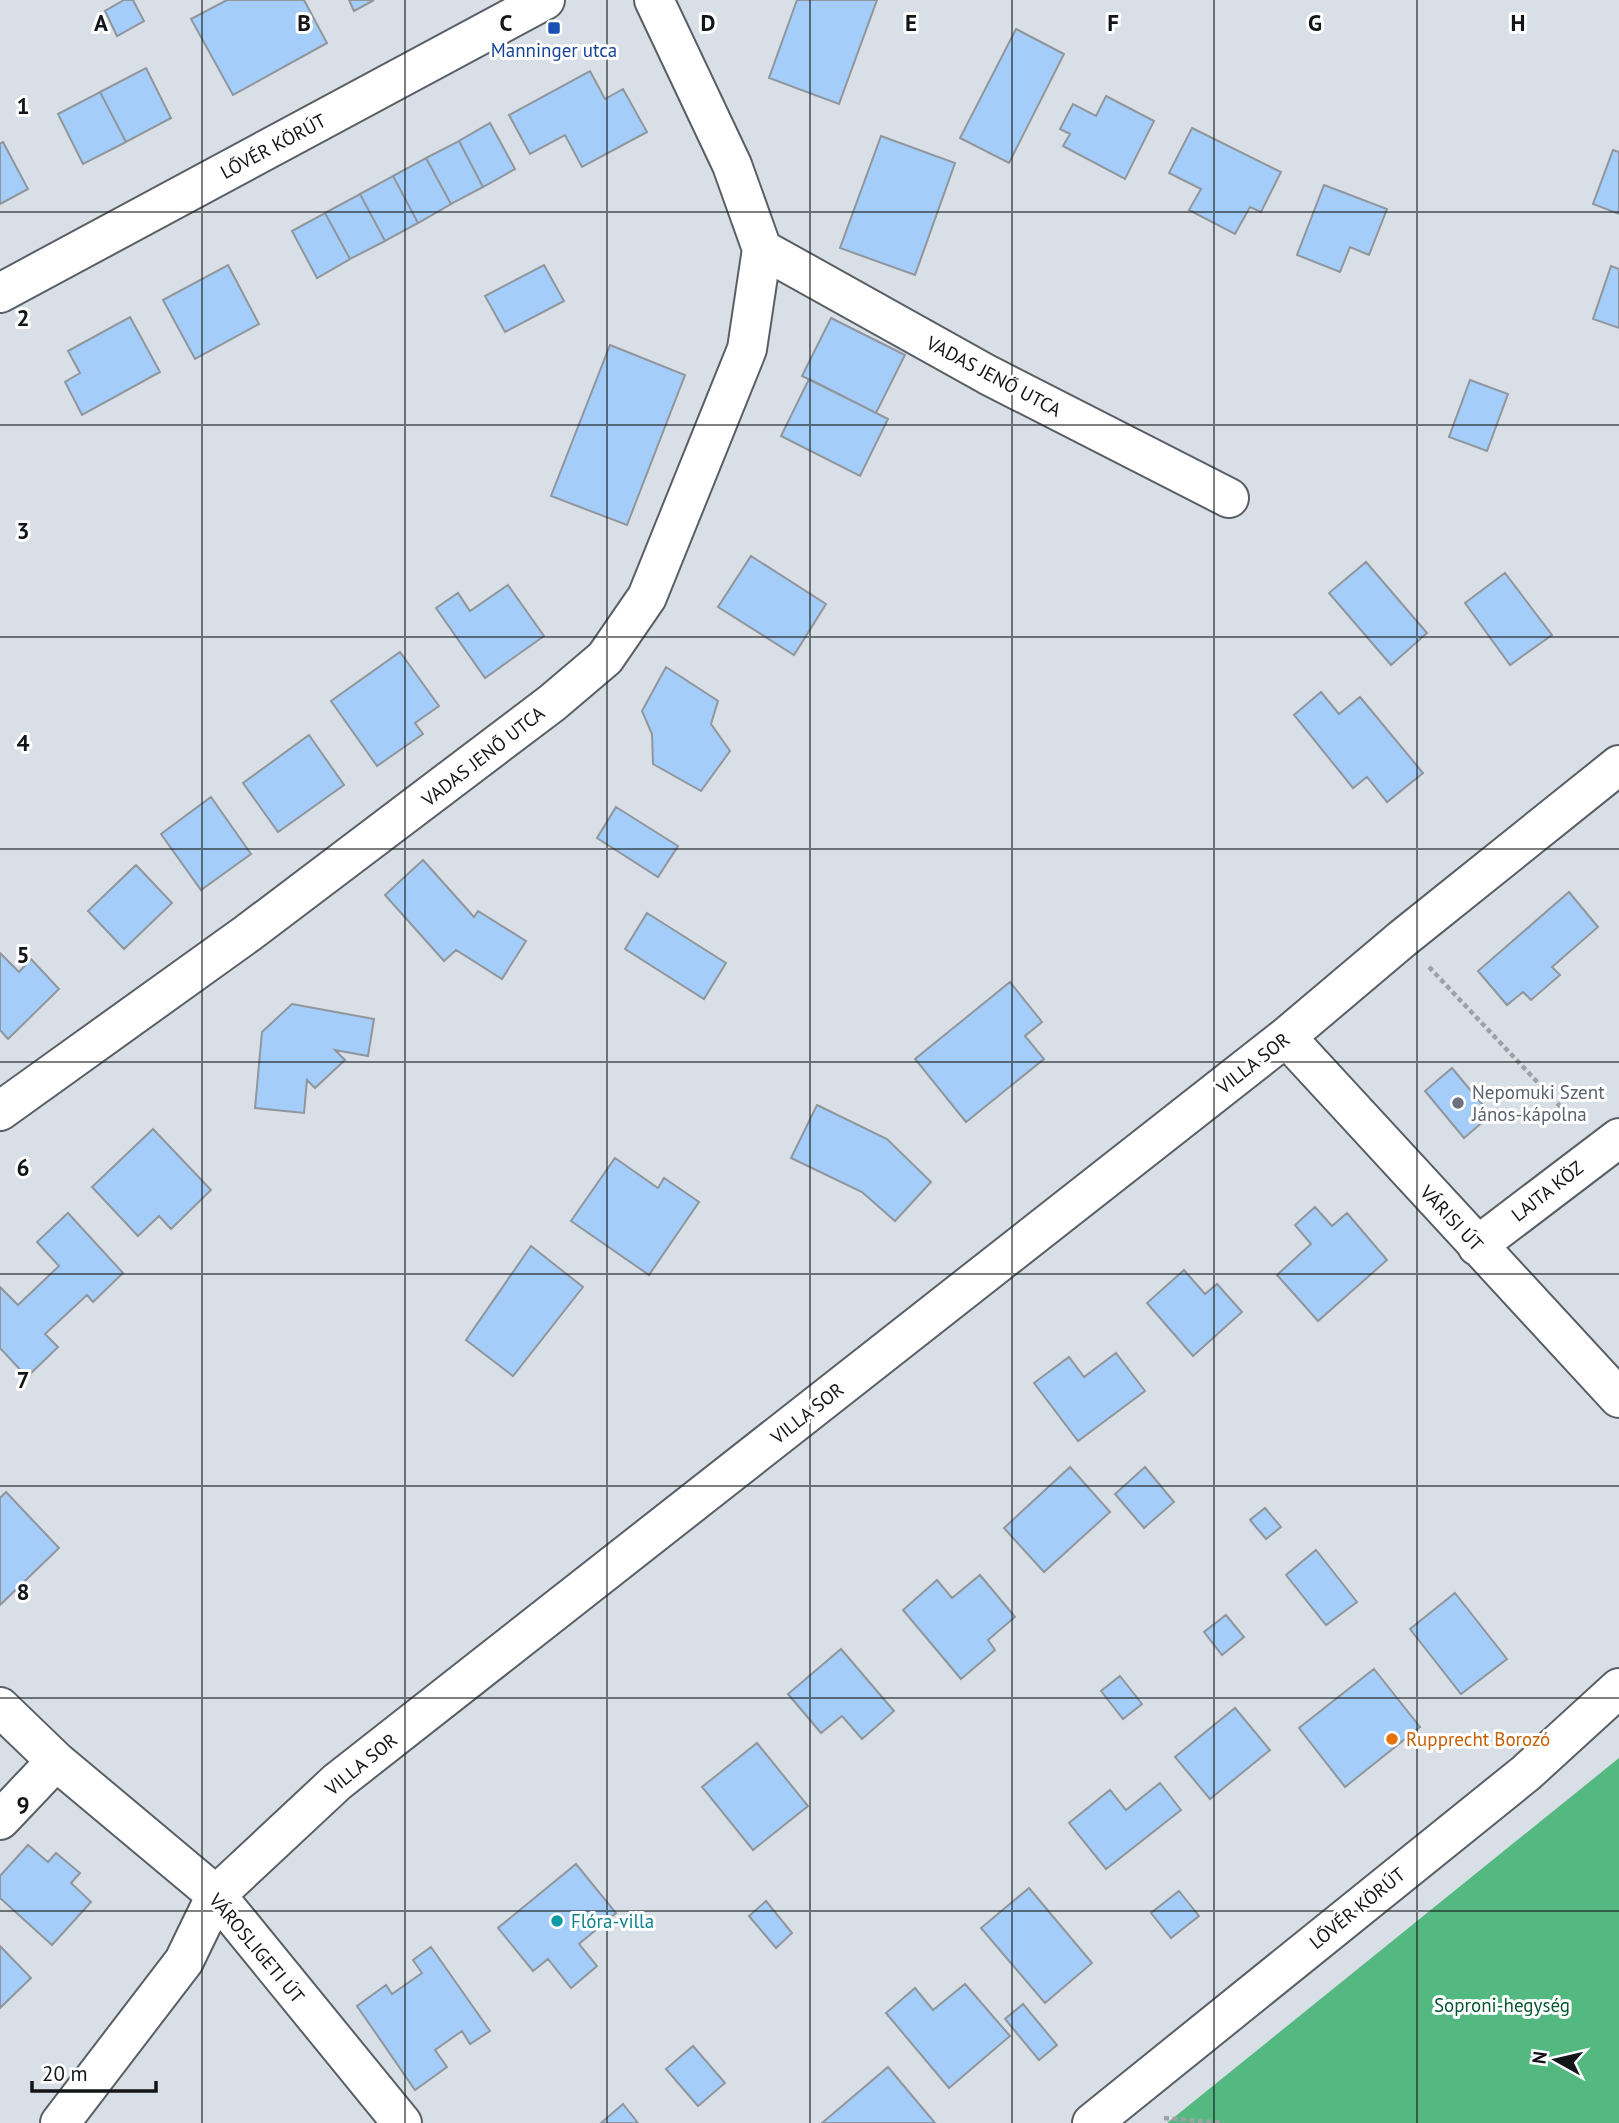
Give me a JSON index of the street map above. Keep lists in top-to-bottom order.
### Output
{
  "streets": {
    "street": [
      "LŐVÉR KÖRÚT",
      "VADAS JENŐ UTCA",
      "VILLA SOR",
      "LAJTA KÖZ",
      "VÁRISI ÚT",
      "VÁROSLIGETI ÚT"
    ]
  },
  "crossings": [
    ["VILLA SOR", "VÁRISI ÚT"],
    ["VILLA SOR", "VÁROSLIGETI ÚT"],
    ["LAJTA KÖZ", "VÁRISI ÚT"]
  ],
  "parks": ["Soproni-hegység"],
  "places": {
    "transit": ["Manninger utca"],
    "other": ["Nepomuki Szent János-kápolna", "Rupprecht Borozó", "Flóra-villa"]
  },
  "scale_bar": "20 m",
  "north": "left",
  "grid": {
    "columns": [
      "A",
      "B",
      "C",
      "D",
      "E",
      "F",
      "G",
      "H"
    ],
    "rows": [
      "1",
      "2",
      "3",
      "4",
      "5",
      "6",
      "7",
      "8",
      "9"
    ]
  }
}
